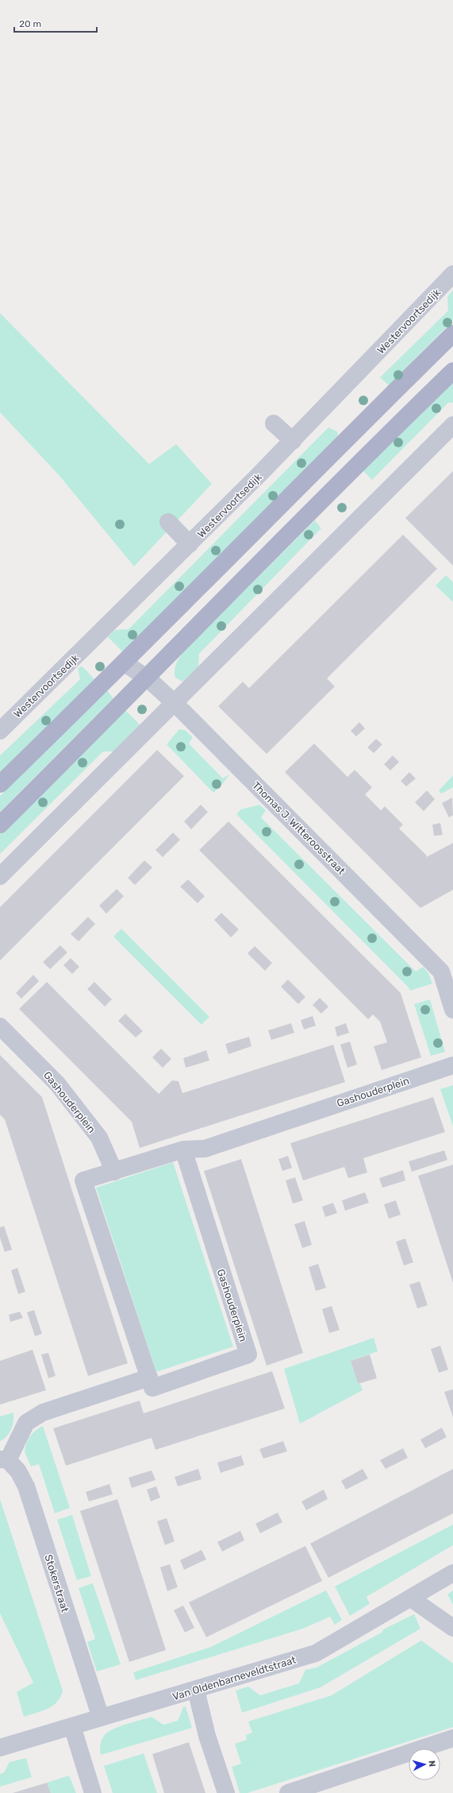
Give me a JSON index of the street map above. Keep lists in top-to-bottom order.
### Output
{
  "streets": {
    "street": [
      "Westervoortsedijk",
      "Thomas J. Witteroosstraat",
      "Gashouderplein",
      "Stokerstraat",
      "Van Oldenbarneveldtstraat"
    ]
  },
  "crossings": [
    ["Stokerstraat", "Van Oldenbarneveldtstraat"]
  ],
  "scale_bar": "20 m",
  "north": "right"
}
